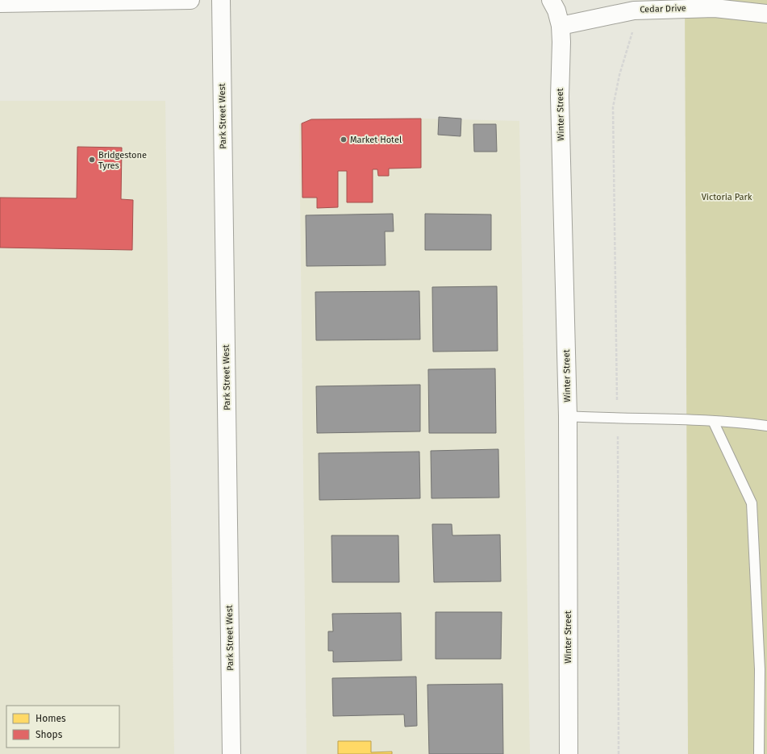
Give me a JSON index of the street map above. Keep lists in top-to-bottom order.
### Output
{
  "streets": {
    "street": ["Cedar Drive", "Winter Street", "Park Street West"]
  },
  "crossings": [
    ["Cedar Drive", "Winter Street"]
  ],
  "parks": ["Victoria Park"],
  "places": ["Market Hotel", "Bridgestone Tyres"],
  "legend": ["Homes", "Shops"]
}
